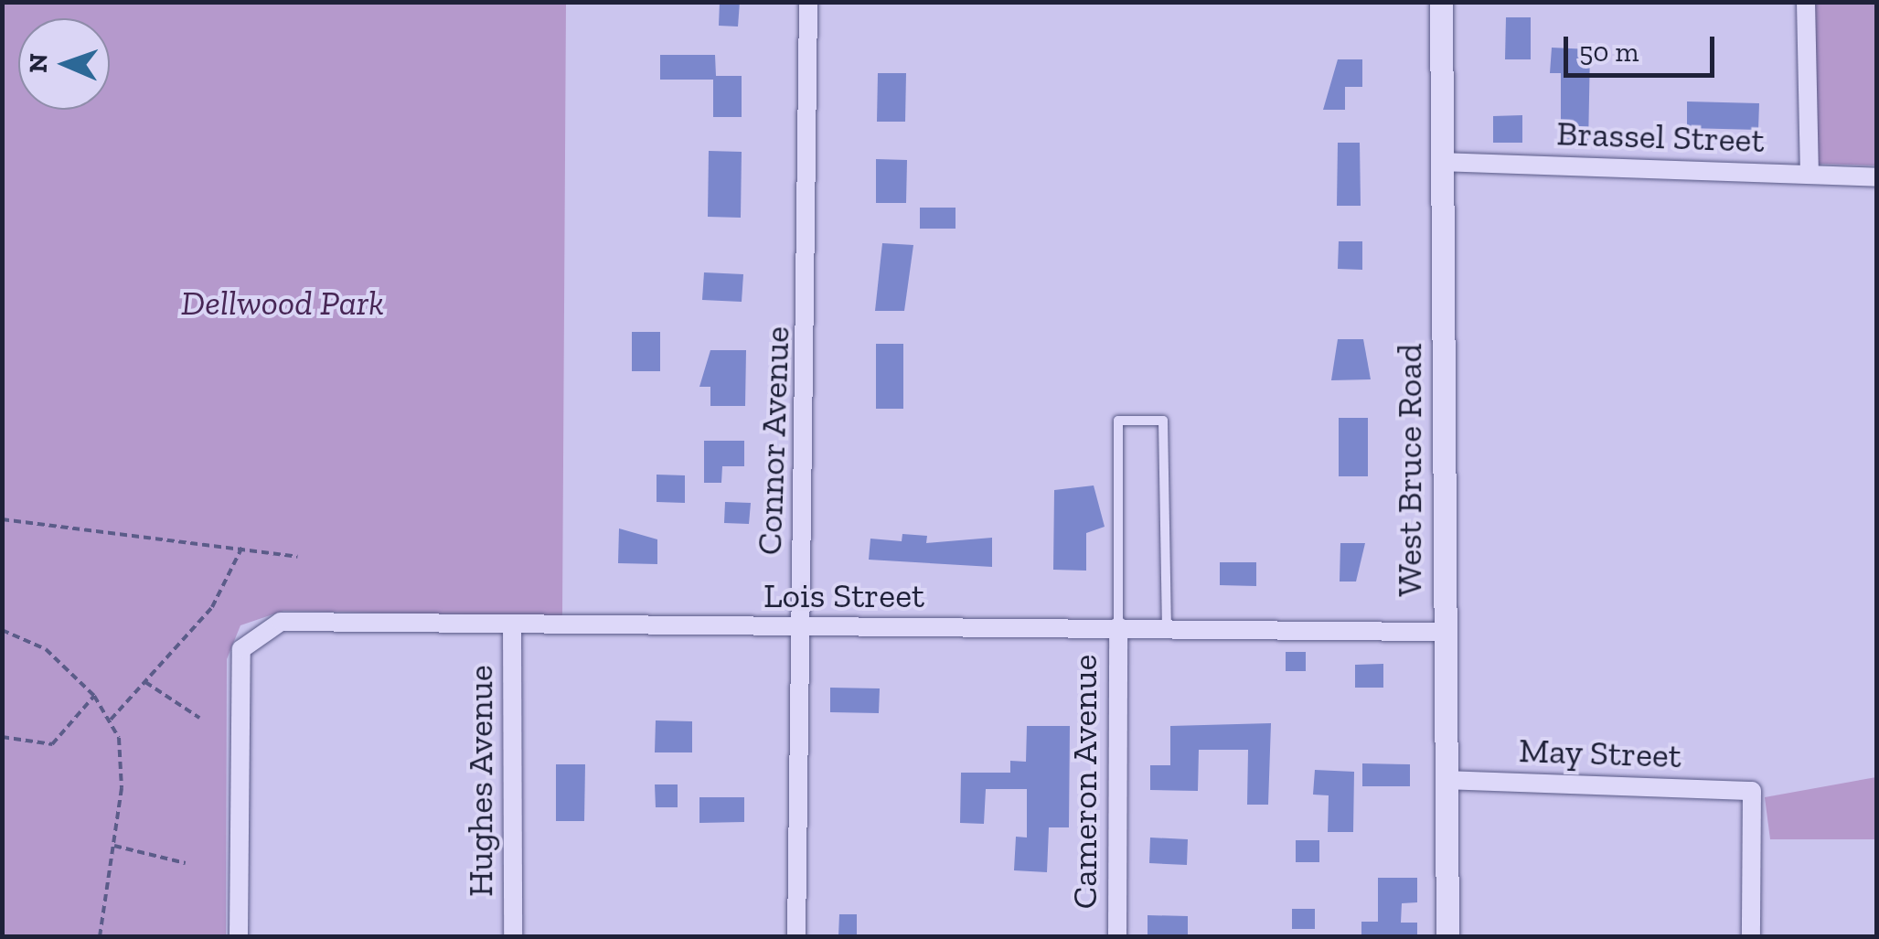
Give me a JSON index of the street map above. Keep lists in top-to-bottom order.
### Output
{
  "streets": {
    "street": [
      "Brassel Street",
      "Connor Avenue",
      "West Bruce Road",
      "Lois Street",
      "May Street",
      "Hughes Avenue",
      "Cameron Avenue"
    ]
  },
  "crossings": [
    ["Brassel Street", "West Bruce Road"],
    ["Connor Avenue", "Lois Street"],
    ["West Bruce Road", "Lois Street"],
    ["West Bruce Road", "May Street"],
    ["Lois Street", "Hughes Avenue"],
    ["Lois Street", "Cameron Avenue"]
  ],
  "parks": ["Dellwood Park"],
  "scale_bar": "50 m",
  "north": "left"
}
